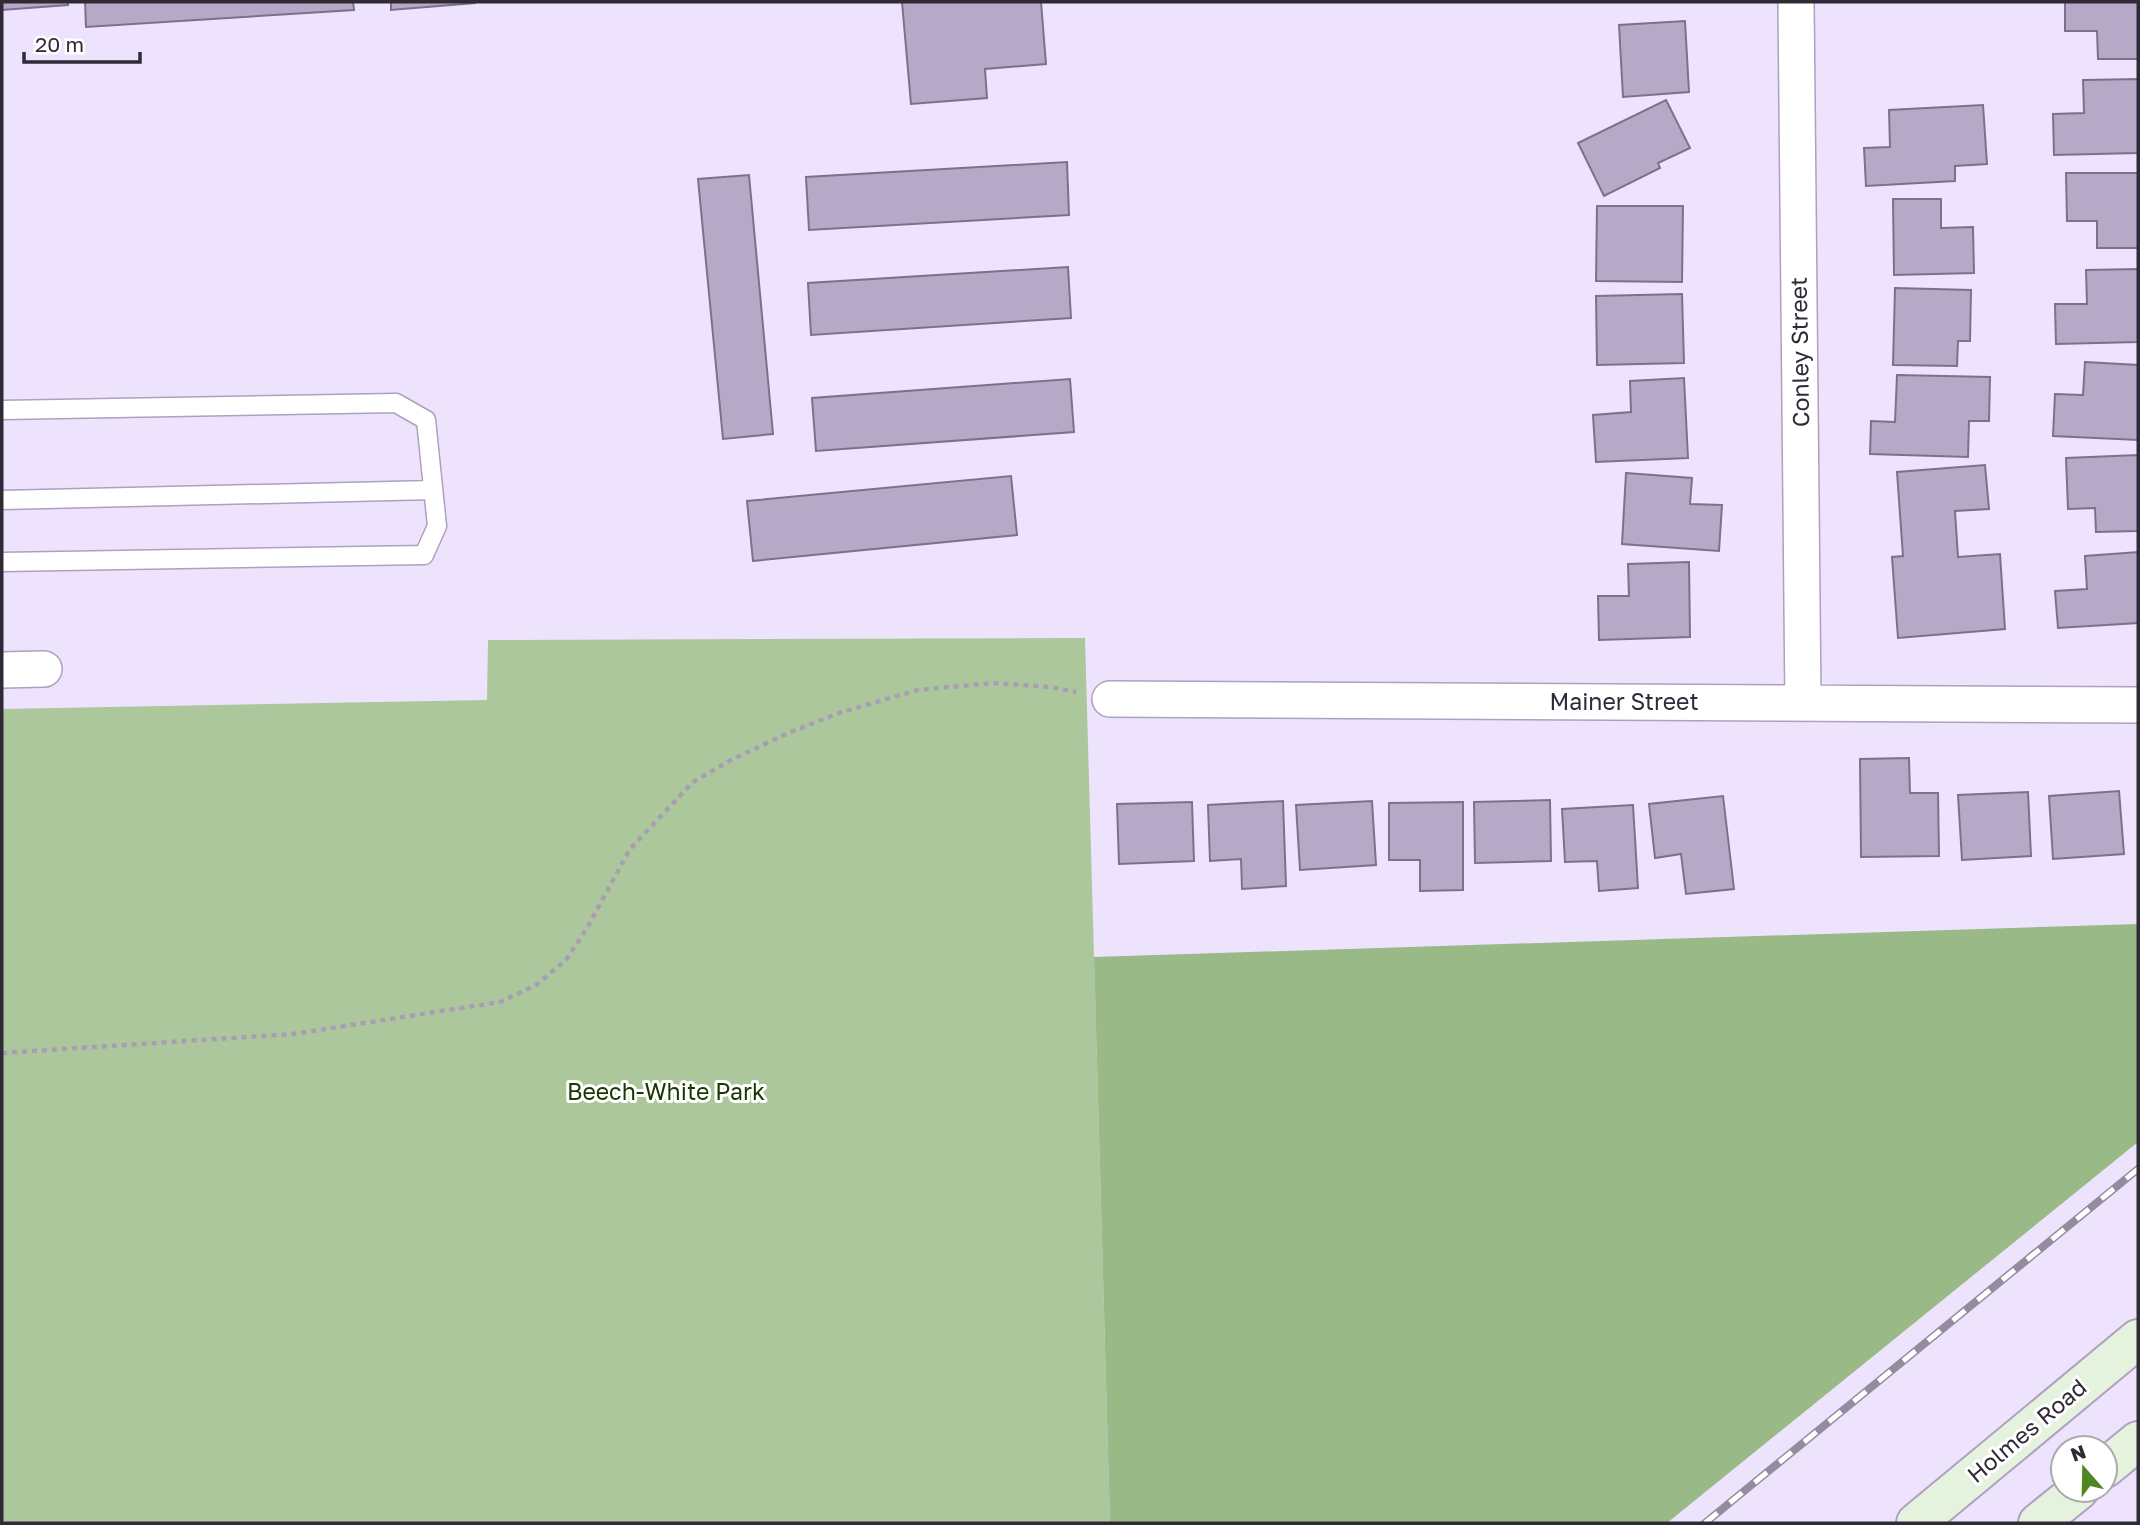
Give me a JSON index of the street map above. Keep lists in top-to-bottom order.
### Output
{
  "streets": {
    "main road": ["Holmes Road"],
    "street": ["Conley Street", "Mainer Street"]
  },
  "crossings": [
    ["Conley Street", "Mainer Street"]
  ],
  "parks": ["Beech-White Park"],
  "scale_bar": "20 m",
  "north": "top"
}
